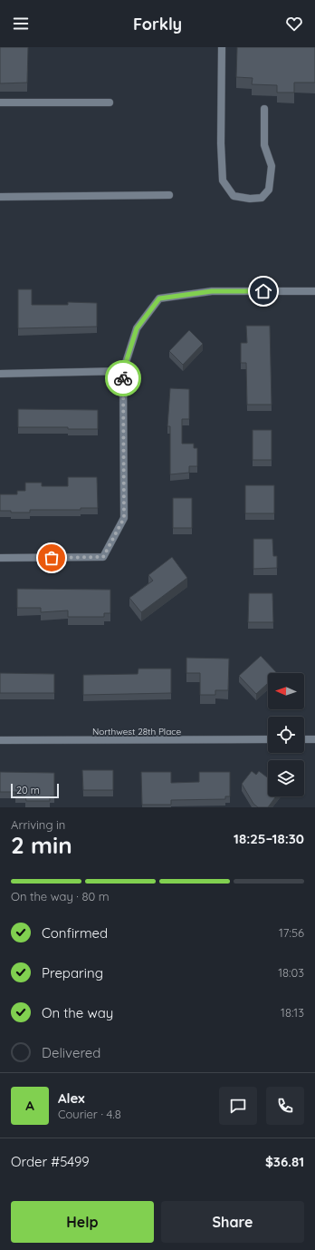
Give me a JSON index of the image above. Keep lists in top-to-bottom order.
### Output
{
  "streets": {
    "street": ["Northwest 28th Place"]
  },
  "scale_bar": "20 m",
  "north": "left",
  "page": {
    "header": "Forkly",
    "scale": "20 m",
    "heading": ["2 min", "Arriving in", "18:25–18:30"],
    "panel": [
      "Alex",
      "Courier · 4.8",
      "Order #5499",
      "$36.81"
    ],
    "bar": "On the way · 80 m",
    "list": [
      ["Confirmed", "17:56"],
      ["Preparing", "18:03"],
      ["On the way", "18:13"],
      "Delivered"
    ],
    "round": "A",
    "buttons": ["Help", "Share"]
  }
}
